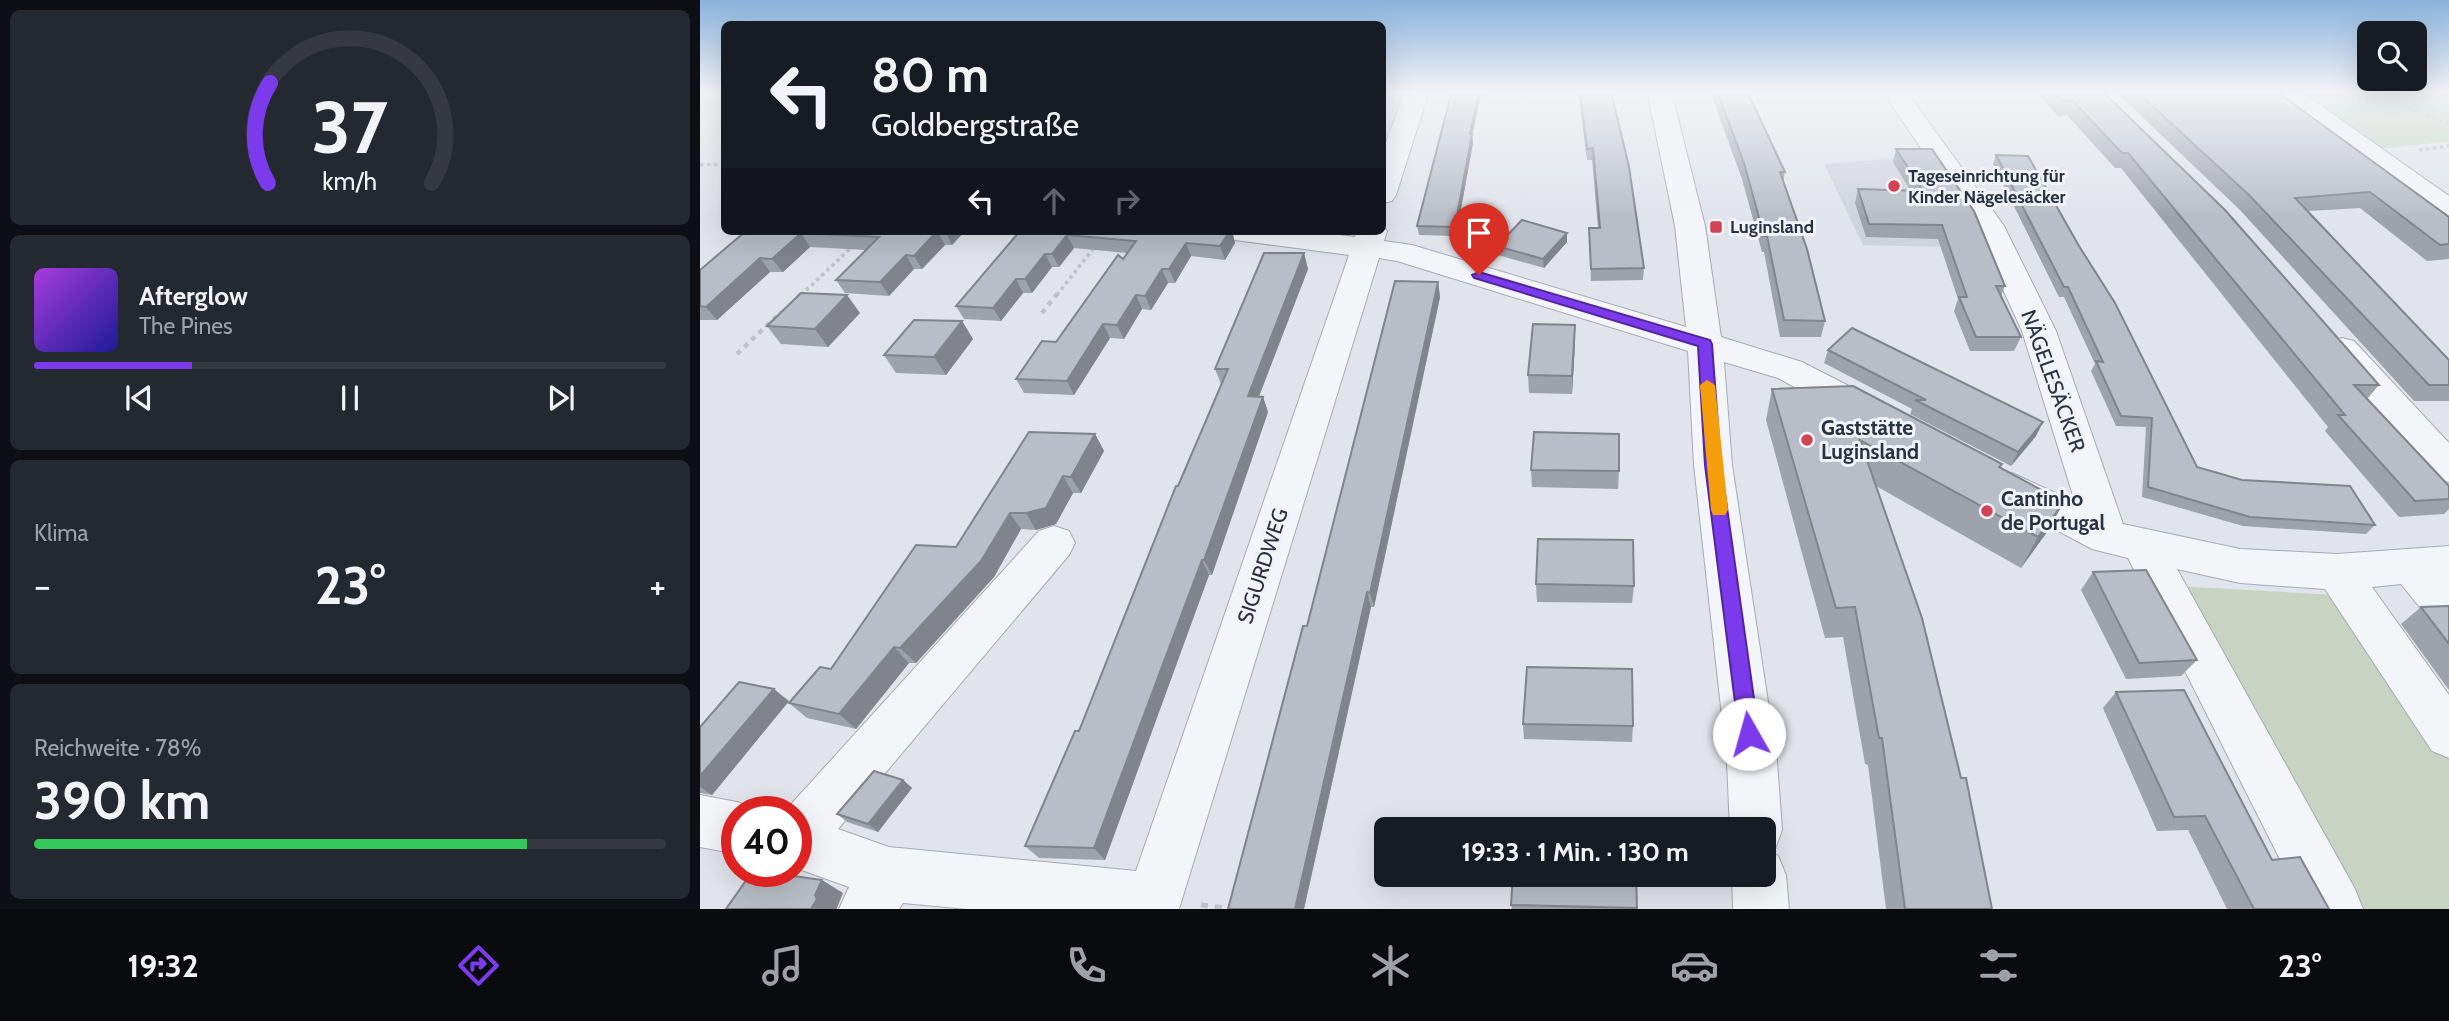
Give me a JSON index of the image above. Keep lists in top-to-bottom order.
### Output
{
  "streets": {
    "street": ["NÄGELESÄCKER", "SIGURDWEG"]
  },
  "places": {
    "other": ["Tageseinrichtung für Kinder Nägelesäcker", "Gaststätte Luginsland", "Cantinho de Portugal"],
    "transit": ["Luginsland"]
  },
  "page": {
    "turn": ["80 m", "Goldbergstraße"],
    "song": ["Afterglow", "The Pines"],
    "tile": [
      "Klima",
      ["Reichweite · 78%", "390 km"]
    ],
    "heat": ["−", "23°", "+"],
    "limit": "40",
    "trip": "19:33 · 1 Min. · 130 m",
    "tabs": ["19:32", "23°"],
    "gauge": ["37", "km/h"]
  }
}
